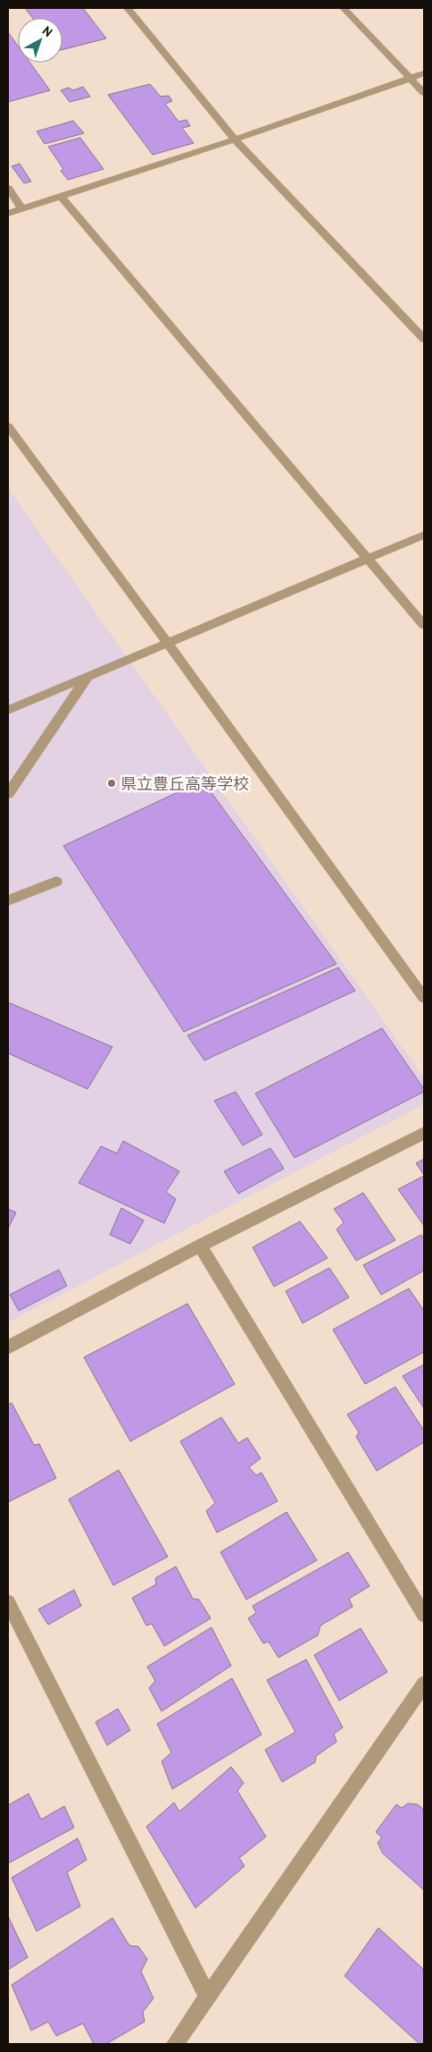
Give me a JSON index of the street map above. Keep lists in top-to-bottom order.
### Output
{
  "places": ["県立豊丘高等学校"],
  "north": "top right"
}
